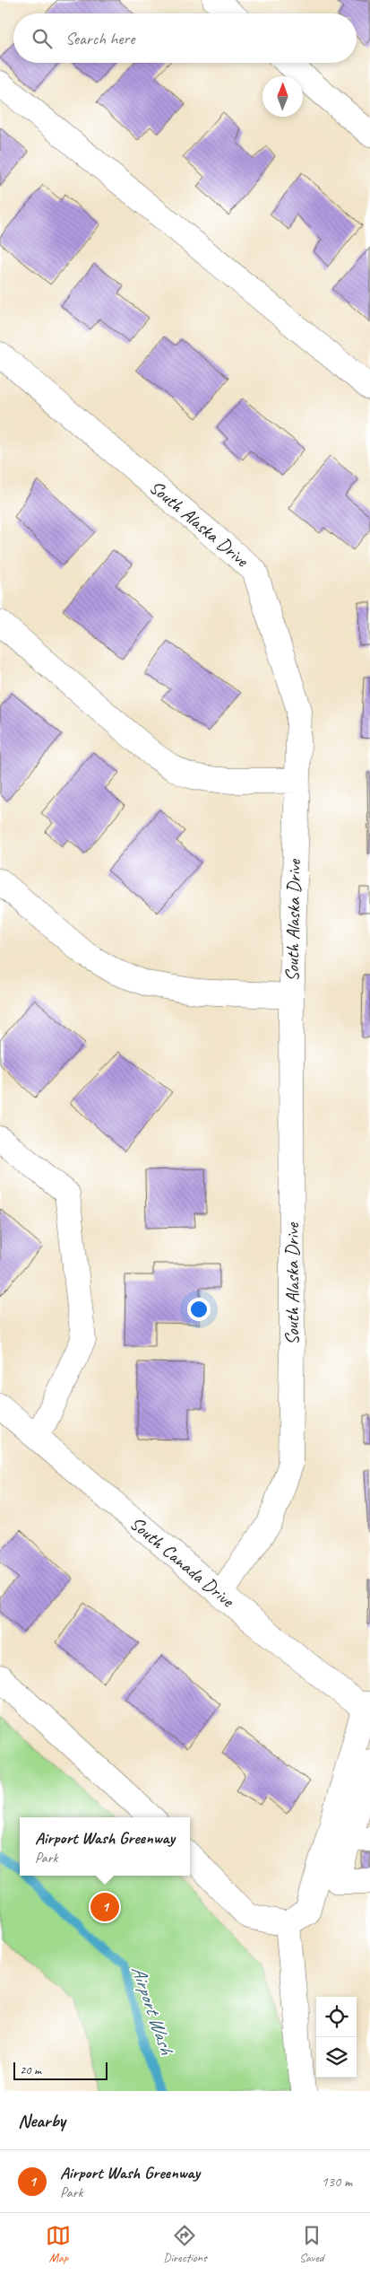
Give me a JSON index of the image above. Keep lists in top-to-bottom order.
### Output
{
  "streets": {
    "street": ["South Alaska Drive", "South Canada Drive"]
  },
  "crossings": [
    ["South Alaska Drive", "South Canada Drive"]
  ],
  "water": ["Airport Wash"],
  "scale_bar": "20 m",
  "north": "top",
  "page": {
    "search": "Search here",
    "popup": ["Airport Wash Greenway", "Park"],
    "pins": "1",
    "scale": "20 m",
    "heading": "Nearby",
    "list": [
      {
        "mark": "1",
        "name": "Airport Wash Greenway",
        "note": "Park",
        "value": "130 m"
      }
    ],
    "nav": ["Map", "Directions", "Saved"]
  }
}
